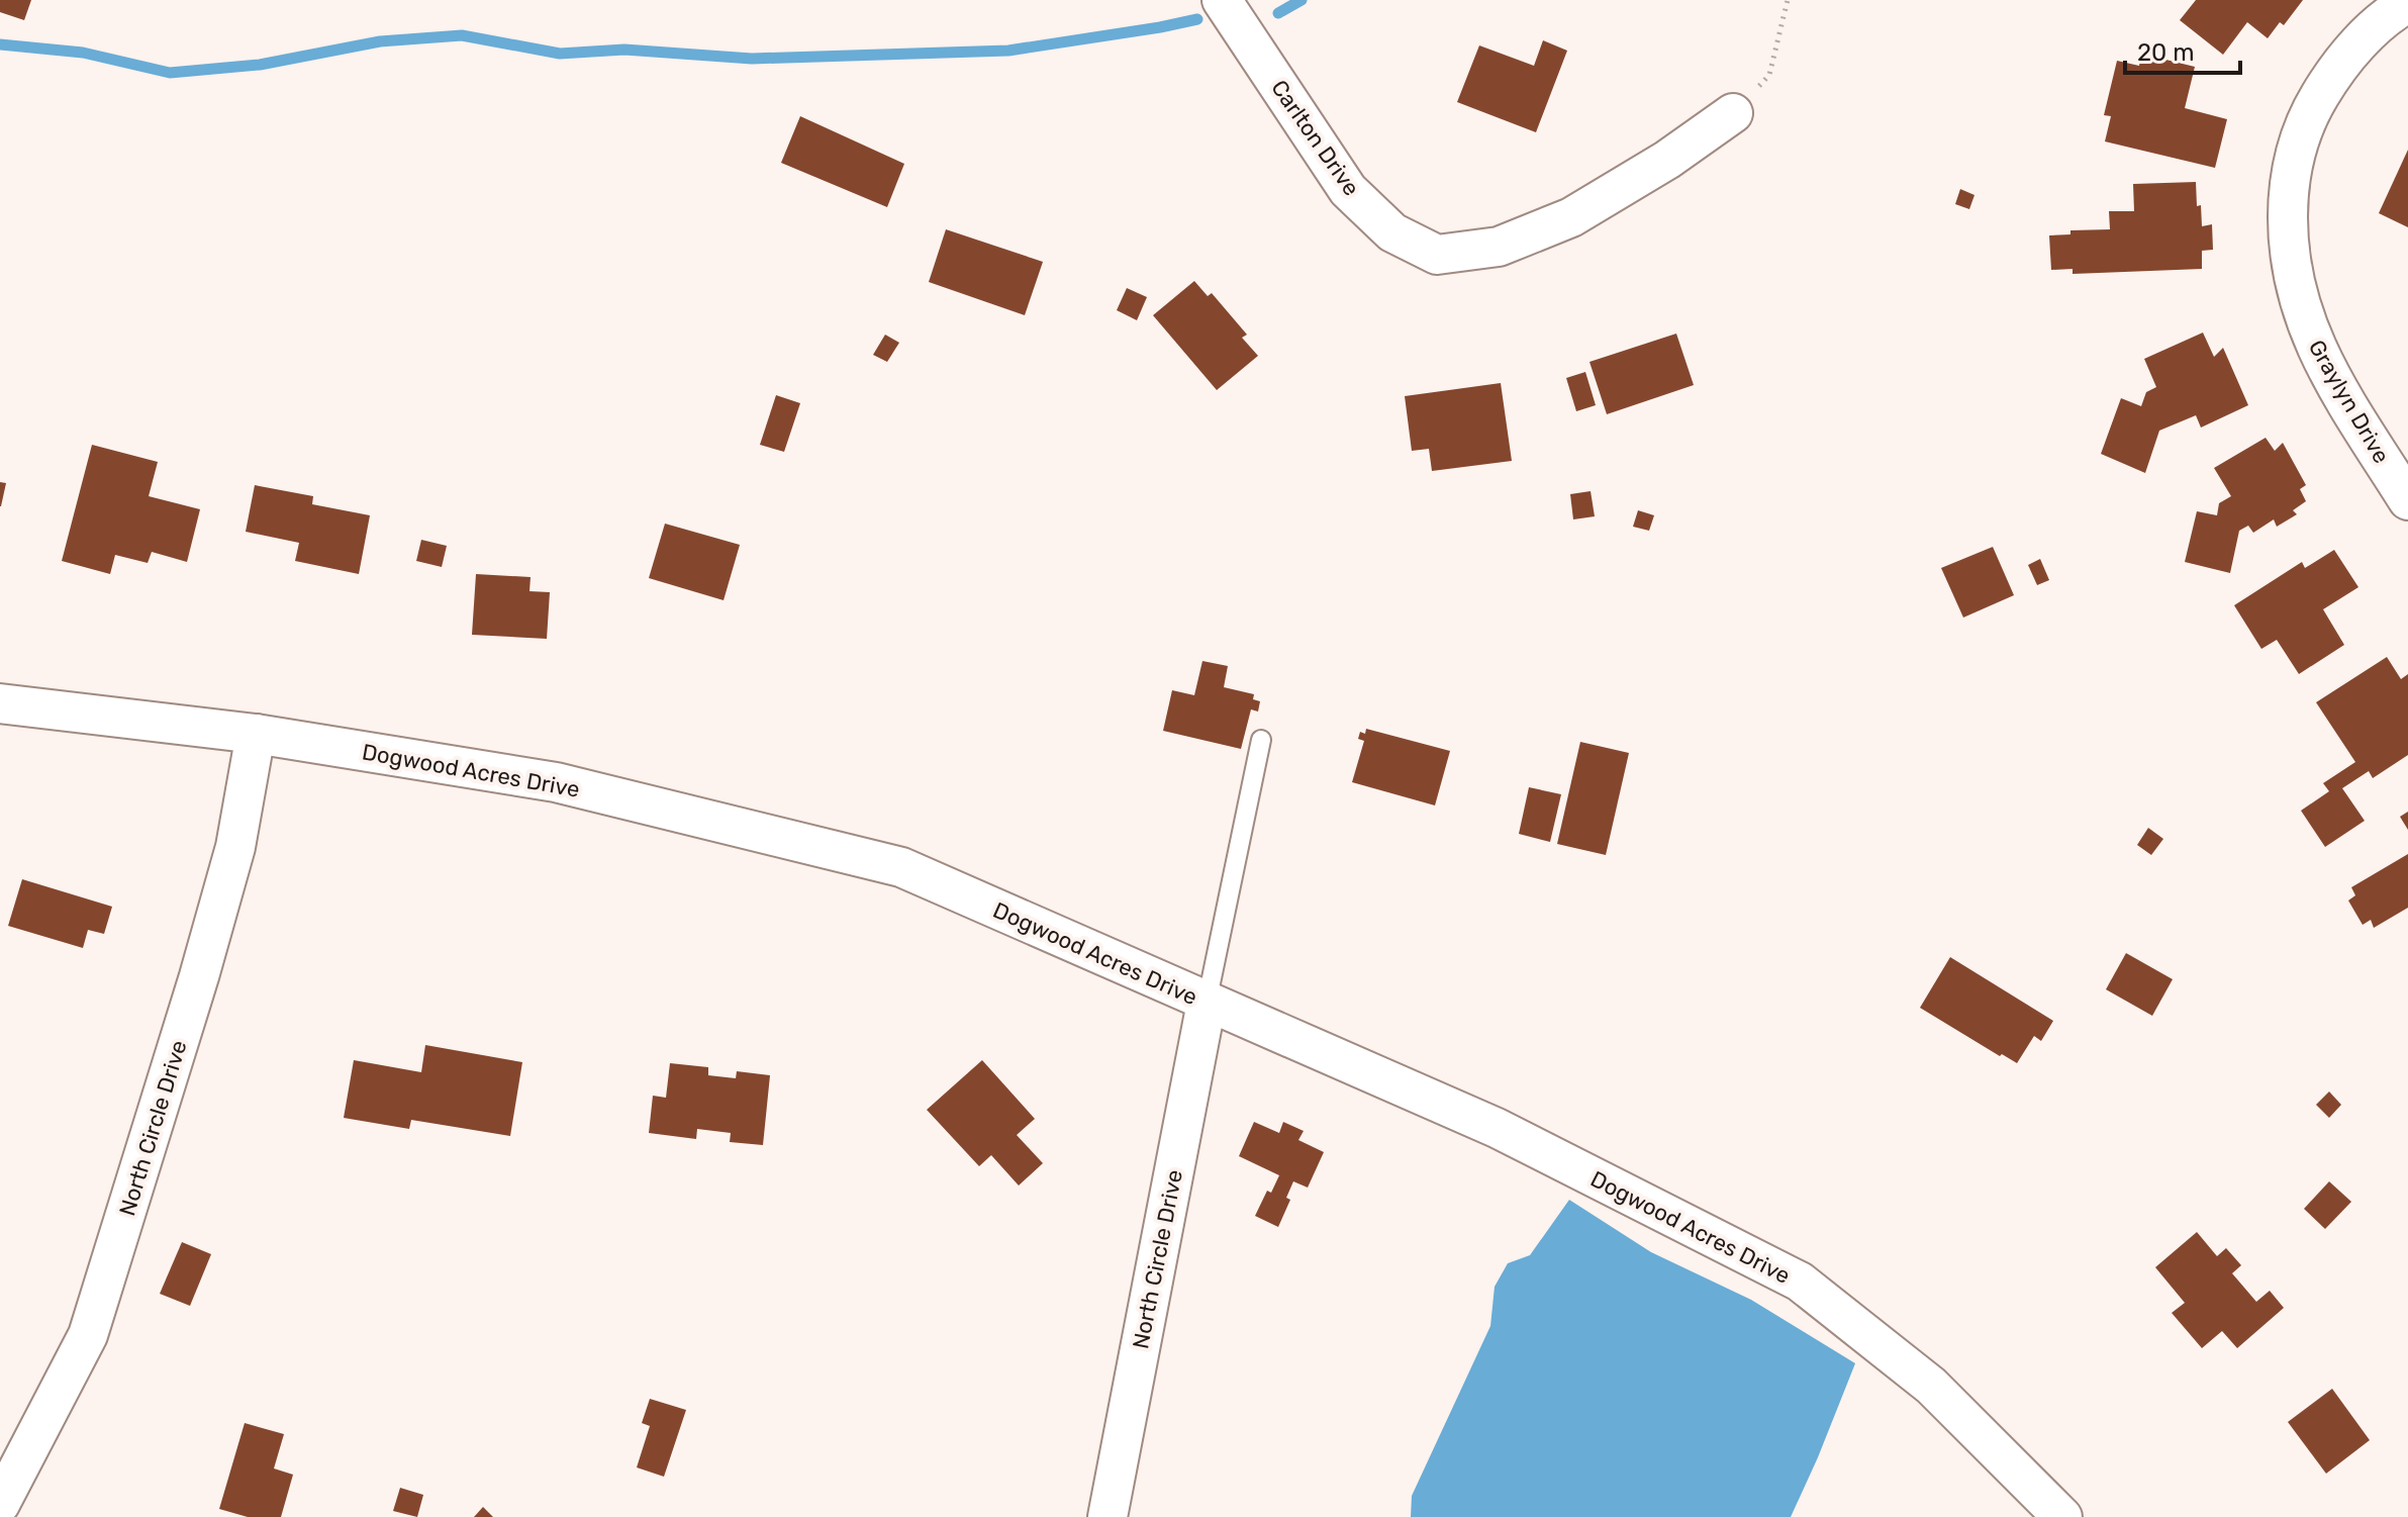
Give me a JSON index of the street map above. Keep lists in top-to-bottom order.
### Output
{
  "streets": {
    "street": [
      "Carlton Drive",
      "Graylyn Drive",
      "Dogwood Acres Drive",
      "North Circle Drive"
    ]
  },
  "crossings": [
    ["Dogwood Acres Drive", "North Circle Drive"]
  ],
  "scale_bar": "20 m"
}
